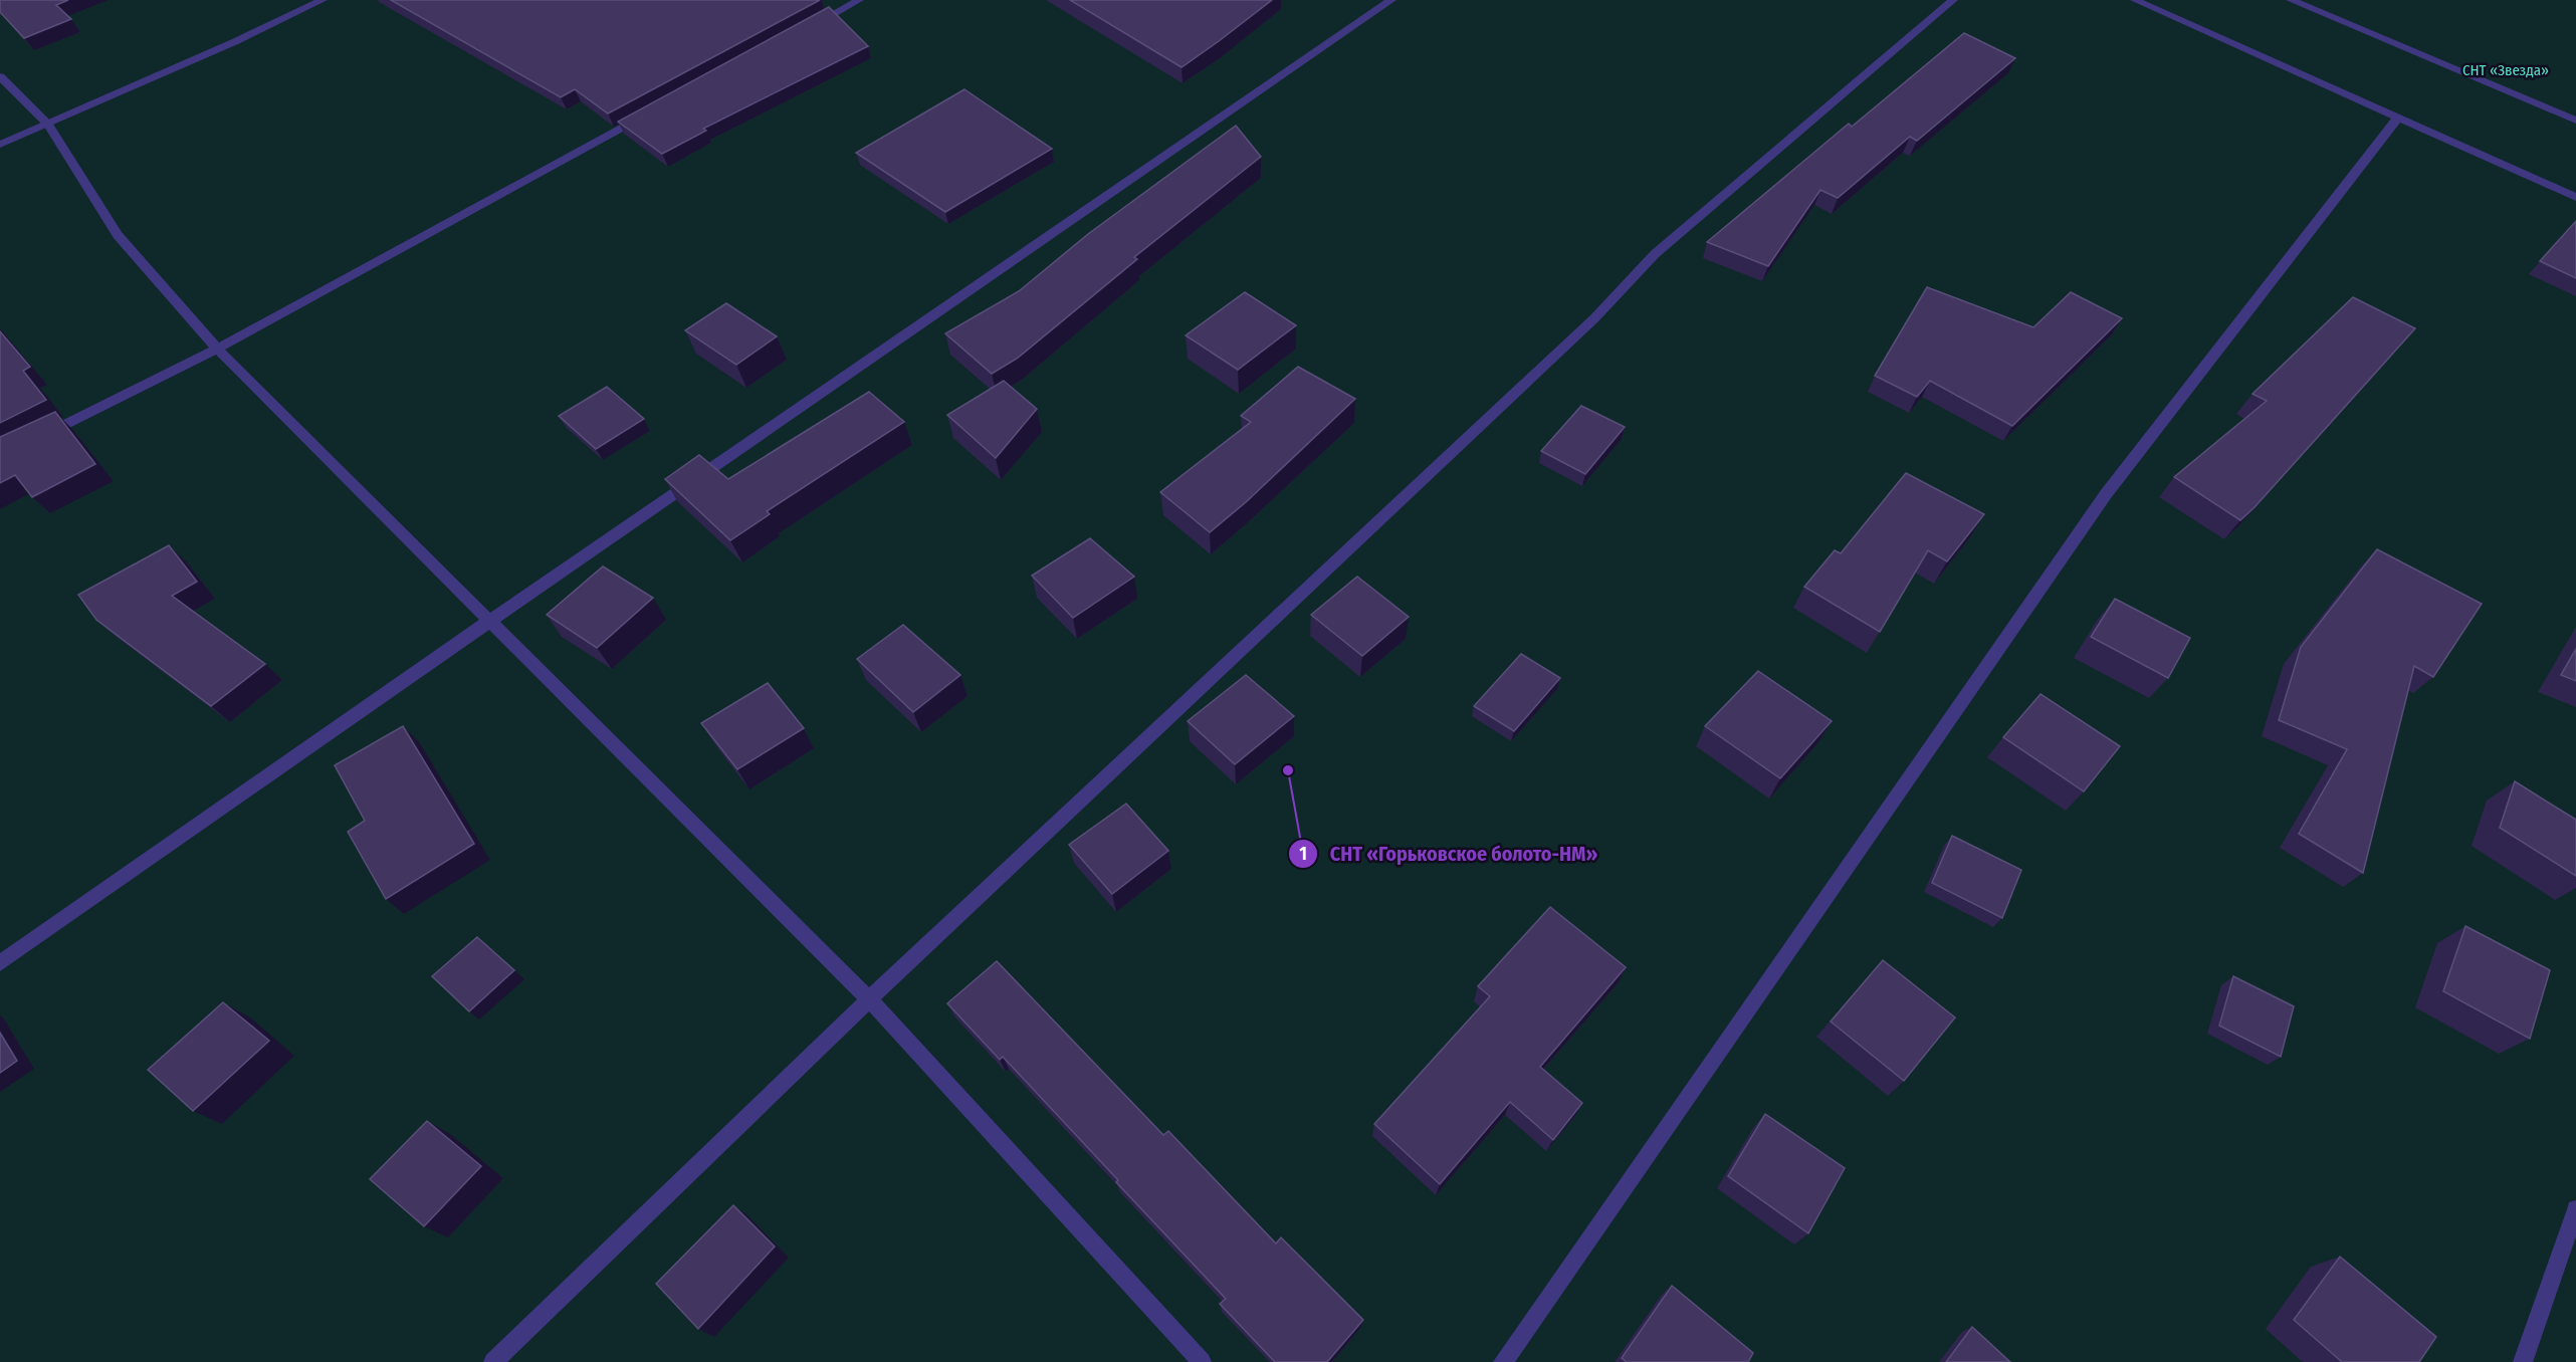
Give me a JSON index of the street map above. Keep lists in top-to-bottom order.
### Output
{
  "parks": ["СНТ «Звезда»"],
  "places": ["СНТ «Горьковское болото-НМ»"]
}
